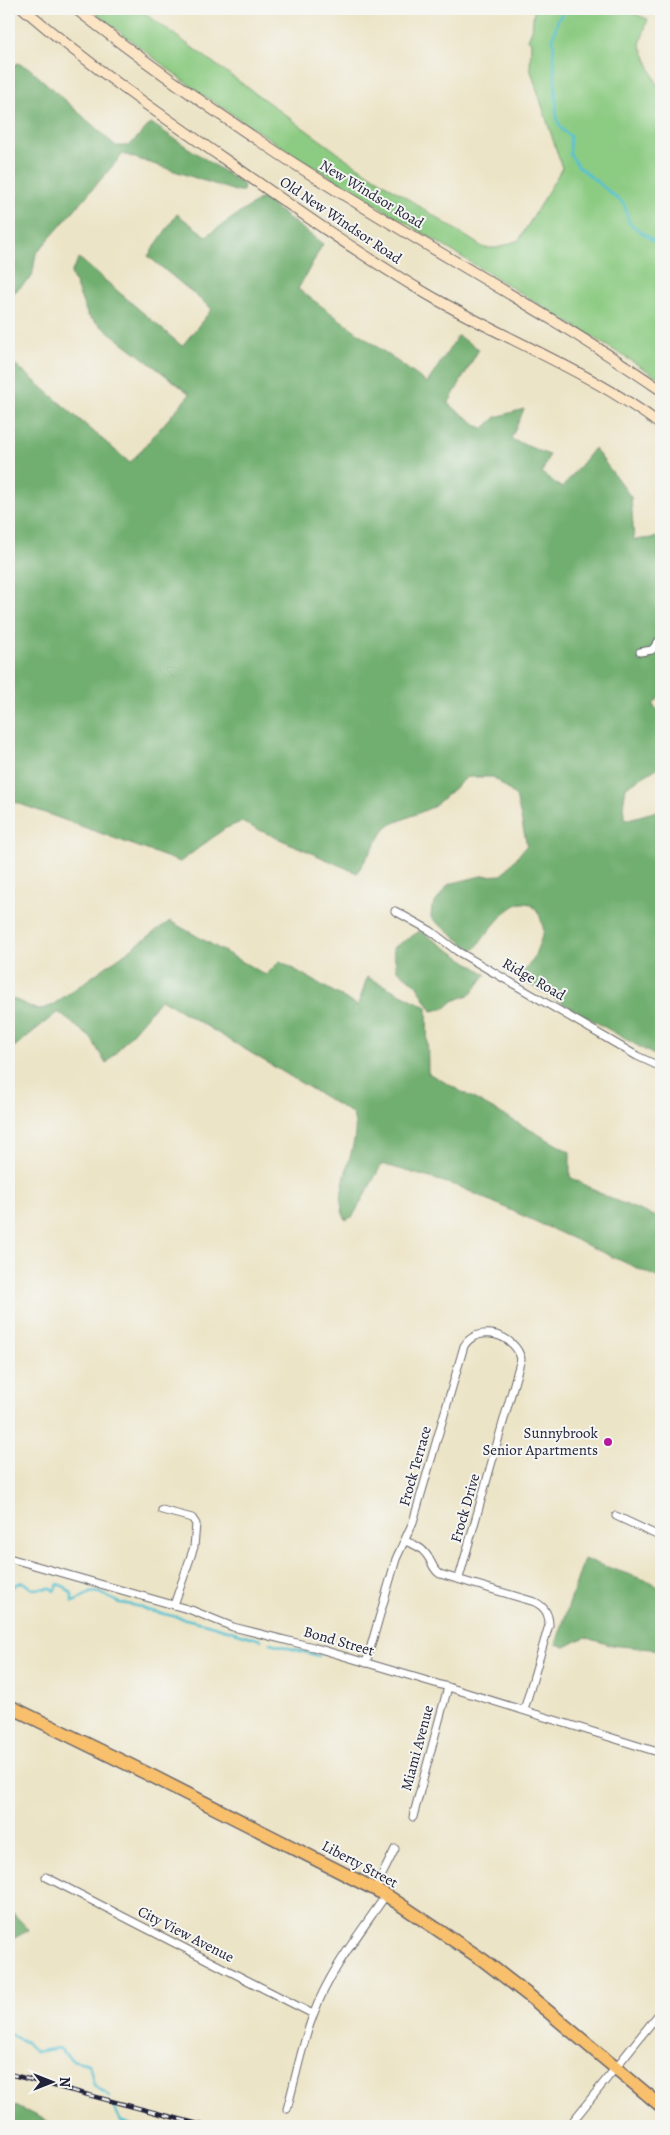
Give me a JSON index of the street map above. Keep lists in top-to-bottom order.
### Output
{
  "streets": {
    "highway": ["Liberty Street"],
    "street": [
      "New Windsor Road",
      "Old New Windsor Road",
      "Ridge Road",
      "Frock Terrace",
      "Frock Drive",
      "Bond Street",
      "Miami Avenue",
      "City View Avenue"
    ]
  },
  "crossings": [
    ["Frock Terrace", "Frock Drive"],
    ["Frock Terrace", "Bond Street"],
    ["Bond Street", "Miami Avenue"]
  ],
  "places": ["Sunnybrook Senior Apartments"],
  "north": "right"
}
